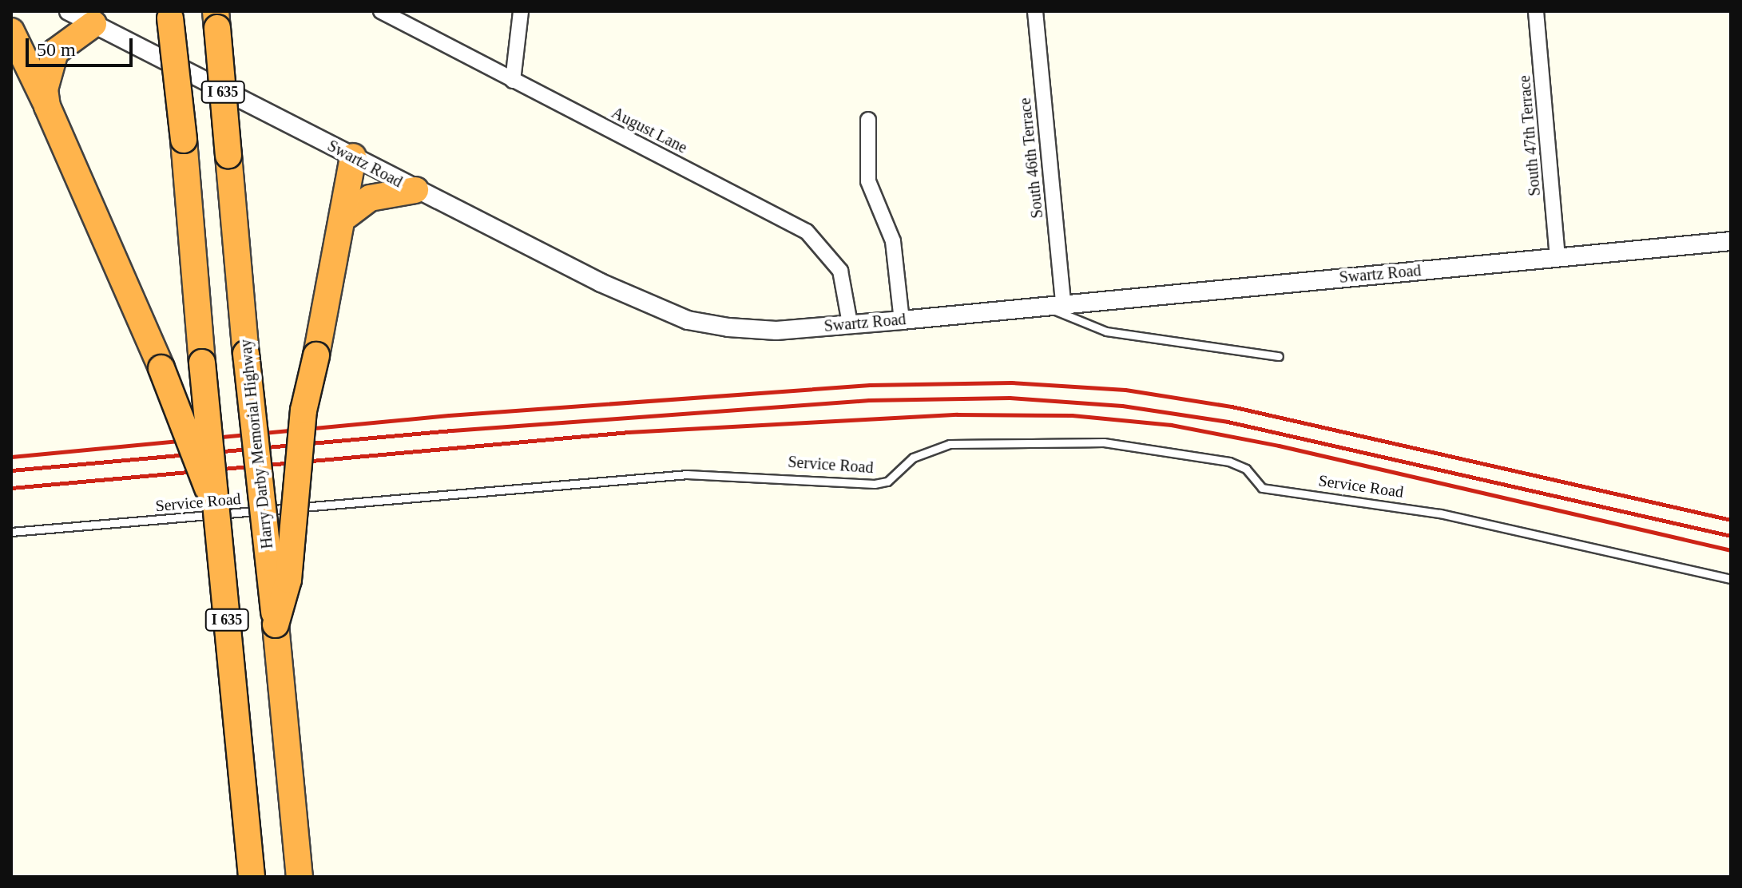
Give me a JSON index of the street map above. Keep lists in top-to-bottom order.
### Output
{
  "streets": {
    "highway": ["I 635", "Harry Darby Memorial Highway"],
    "street": [
      "August Lane",
      "South 47th Terrace",
      "South 46th Terrace",
      "Swartz Road"
    ],
    "lane": ["Service Road"]
  },
  "crossings": [
    ["August Lane", "Swartz Road"],
    ["South 47th Terrace", "Swartz Road"],
    ["South 46th Terrace", "Swartz Road"]
  ],
  "scale_bar": "50 m"
}
